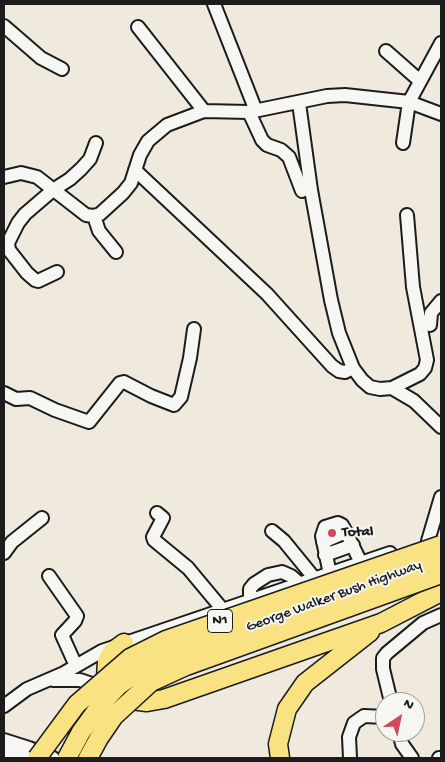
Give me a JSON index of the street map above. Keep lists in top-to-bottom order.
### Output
{
  "streets": {
    "highway": ["George Walker Bush Highway", "N1"]
  },
  "crossings": [
    ["George Walker Bush Highway", "N1"]
  ],
  "places": ["Total"],
  "north": "top right"
}
